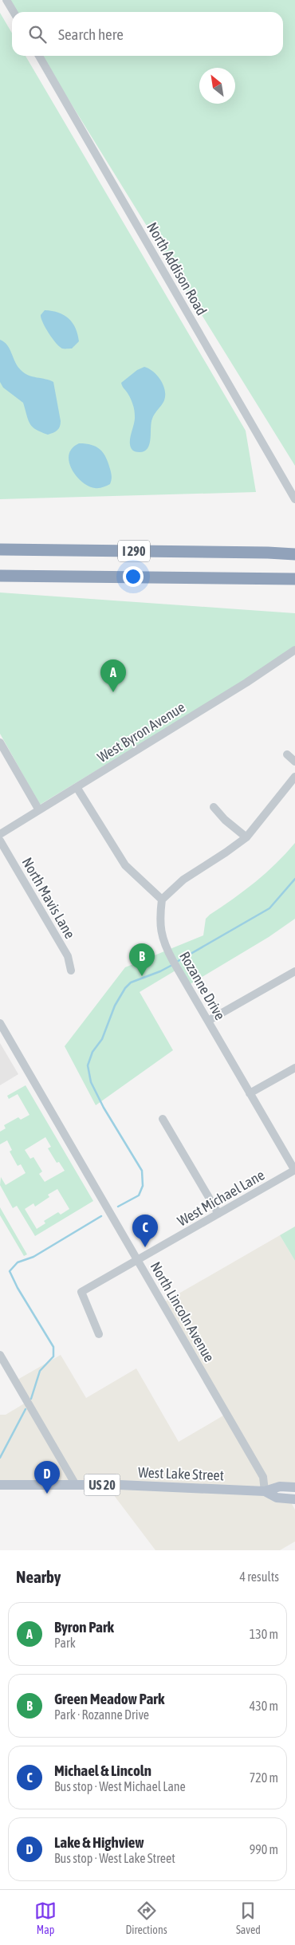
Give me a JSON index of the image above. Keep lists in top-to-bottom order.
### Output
{
  "streets": {
    "highway": ["I 290"],
    "main road": ["West Lake Street", "US 20"],
    "street": [
      "North Addison Road",
      "West Byron Avenue",
      "North Mavis Lane",
      "Rozanne Drive",
      "West Michael Lane",
      "North Lincoln Avenue"
    ]
  },
  "crossings": [
    ["Rozanne Drive", "West Michael Lane"],
    ["West Michael Lane", "North Lincoln Avenue"],
    ["North Lincoln Avenue", "West Lake Street"]
  ],
  "north": "top left",
  "page": {
    "search": "Search here",
    "pins": [
      "A",
      "B",
      "C",
      "D"
    ],
    "heading": ["Nearby", "4 results"],
    "list": [
      {
        "mark": "A",
        "name": "Byron Park",
        "note": "Park",
        "value": "130 m"
      },
      {
        "mark": "B",
        "name": "Green Meadow Park",
        "note": "Park · Rozanne Drive",
        "value": "430 m"
      },
      {
        "mark": "C",
        "name": "Michael & Lincoln",
        "note": "Bus stop · West Michael Lane",
        "value": "720 m"
      },
      {
        "mark": "D",
        "name": "Lake & Highview",
        "note": "Bus stop · West Lake Street",
        "value": "990 m"
      }
    ],
    "nav": ["Map", "Directions", "Saved"]
  }
}
